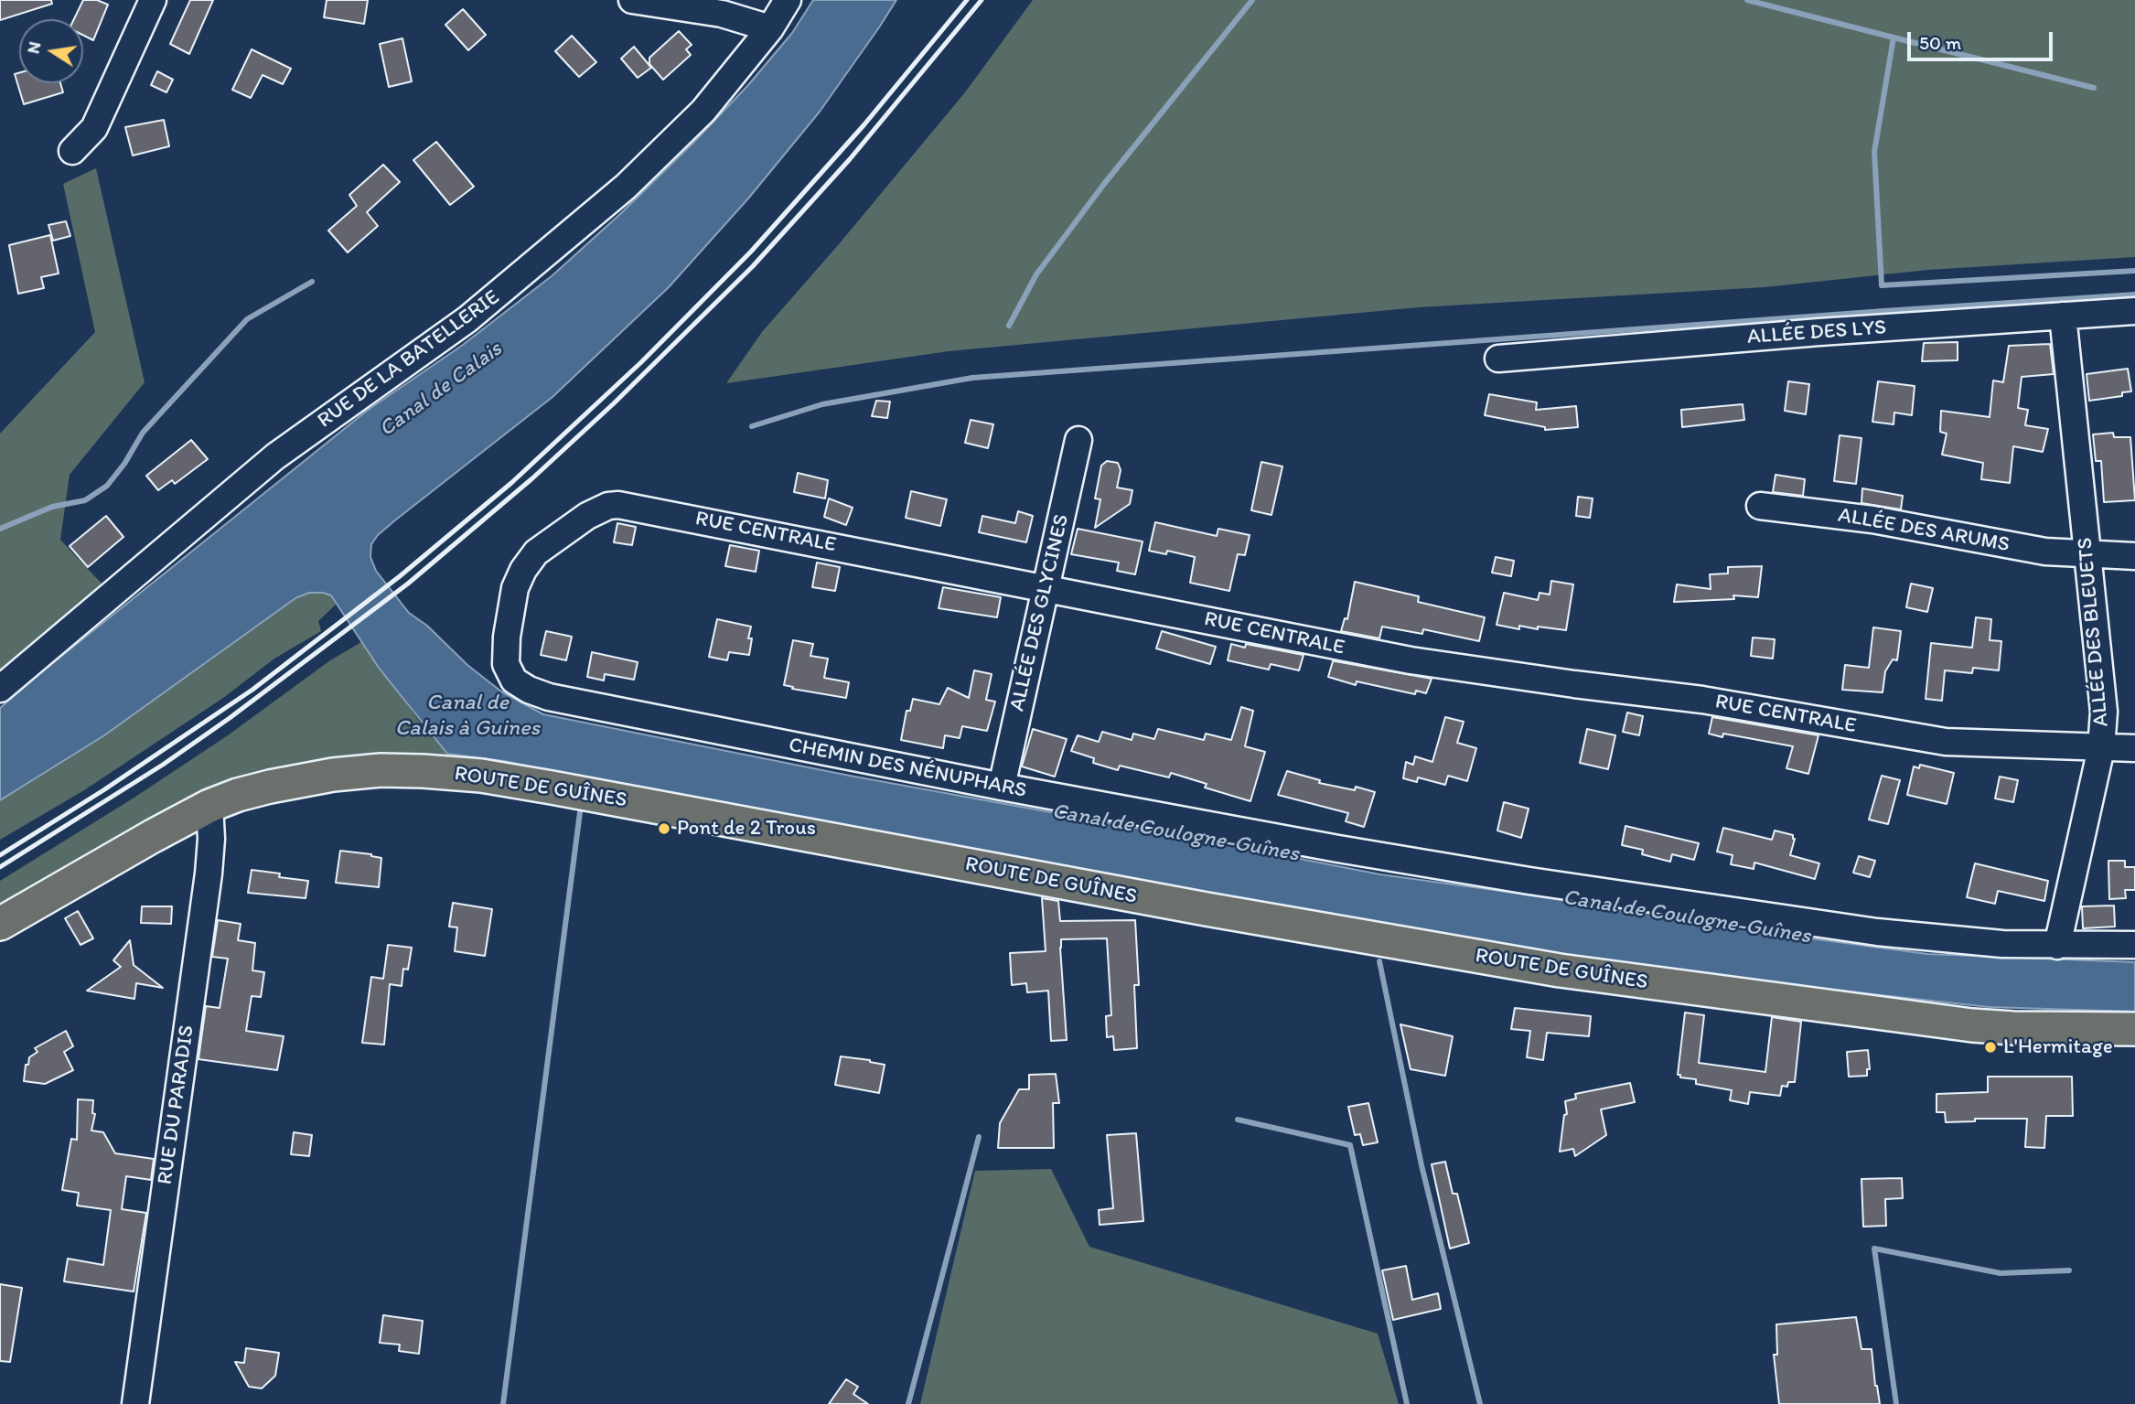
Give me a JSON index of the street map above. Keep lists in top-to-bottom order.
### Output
{
  "streets": {
    "main road": ["ROUTE DE GUÎNES"],
    "street": [
      "ALLÉE DES LYS",
      "RUE DE LA BATELLERIE",
      "ALLÉE DES ARUMS",
      "RUE CENTRALE",
      "ALLÉE DES GLYCINES",
      "ALLÉE DES BLEUETS",
      "CHEMIN DES NÉNUPHARS",
      "RUE DU PARADIS"
    ]
  },
  "crossings": [
    ["ALLÉE DES LYS", "ALLÉE DES BLEUETS"],
    ["ALLÉE DES ARUMS", "ALLÉE DES BLEUETS"],
    ["RUE CENTRALE", "ALLÉE DES GLYCINES"],
    ["RUE CENTRALE", "ALLÉE DES BLEUETS"],
    ["RUE CENTRALE", "CHEMIN DES NÉNUPHARS"],
    ["ALLÉE DES GLYCINES", "CHEMIN DES NÉNUPHARS"],
    ["ALLÉE DES BLEUETS", "CHEMIN DES NÉNUPHARS"],
    ["ROUTE DE GUÎNES", "RUE DU PARADIS"]
  ],
  "water": ["Canal de Calais", "Canal de Calais à Guines", "Canal de Coulogne-Guînes"],
  "places": ["Pont de 2 Trous", "L'Hermitage"],
  "scale_bar": "50 m",
  "north": "left"
}
